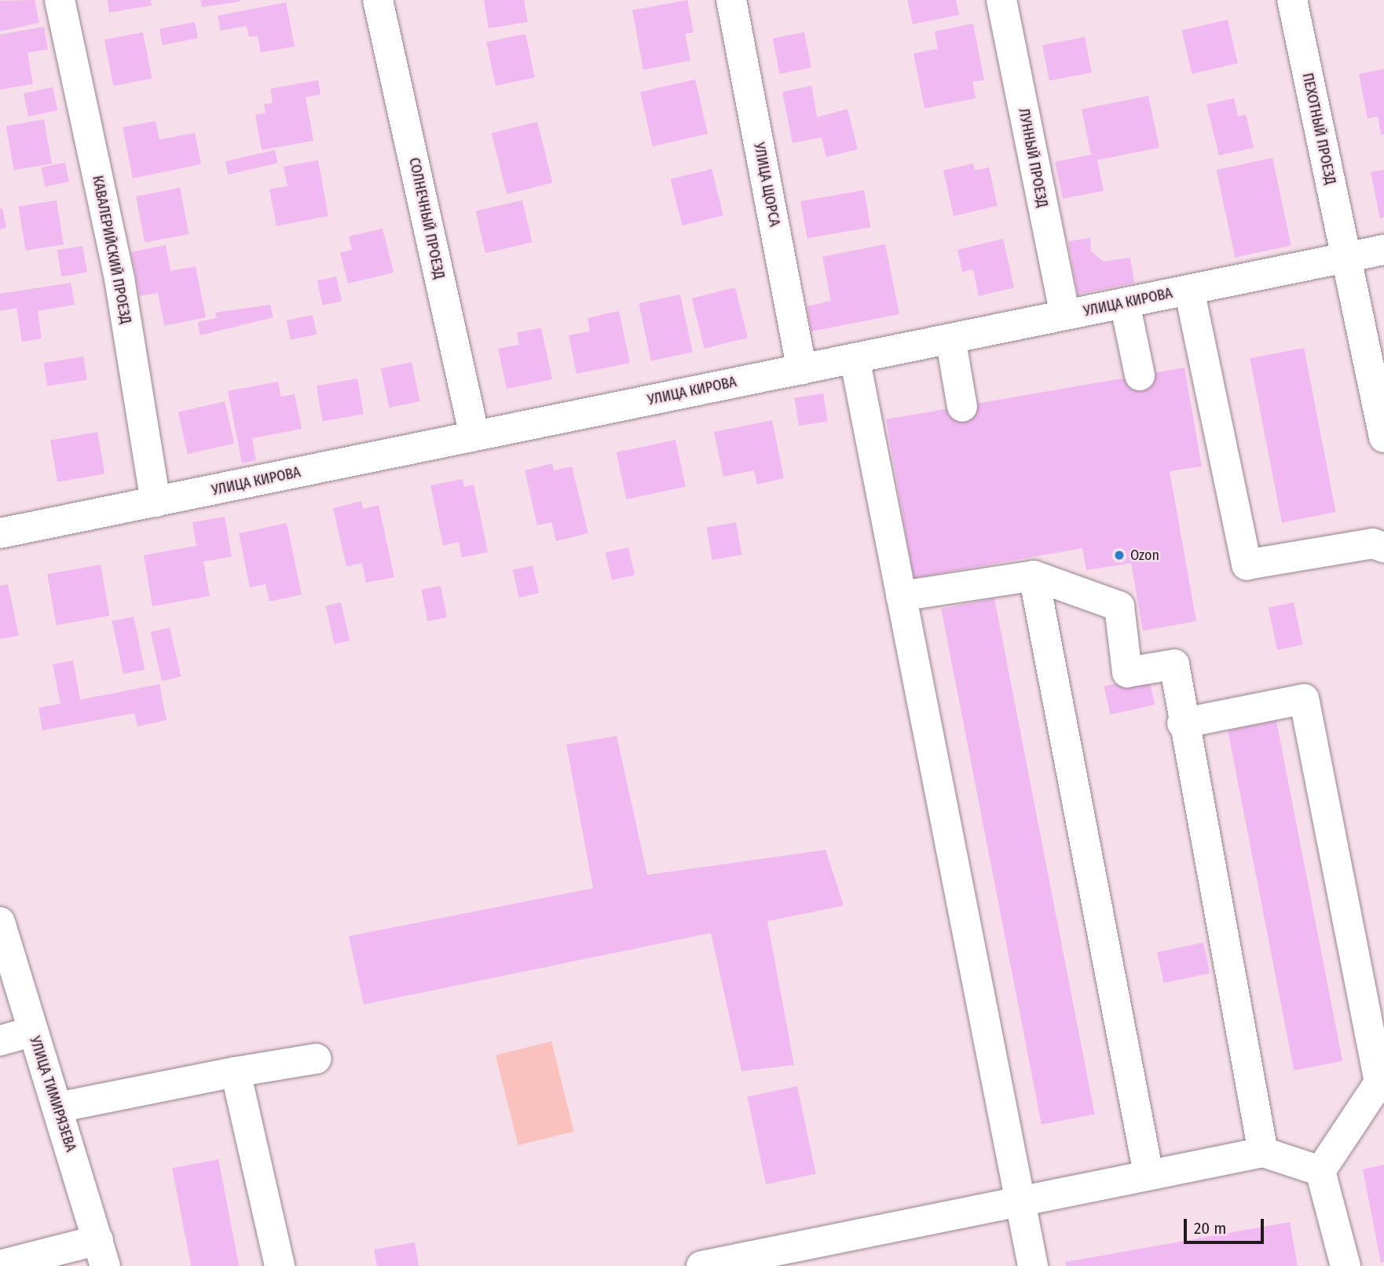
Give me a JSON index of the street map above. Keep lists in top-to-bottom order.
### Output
{
  "streets": {
    "street": [
      "ПЕХОТНЫЙ ПРОЕЗД",
      "ЛУННЫЙ ПРОЕЗД",
      "УЛИЦА ЩОРСА",
      "СОЛНЕЧНЫЙ ПРОЕЗД",
      "КАВАЛЕРИЙСКИЙ ПРОЕЗД",
      "УЛИЦА КИРОВА",
      "УЛИЦА ТИМИРЯЗЕВА"
    ]
  },
  "crossings": [
    ["ПЕХОТНЫЙ ПРОЕЗД", "УЛИЦА КИРОВА"],
    ["ЛУННЫЙ ПРОЕЗД", "УЛИЦА КИРОВА"],
    ["УЛИЦА ЩОРСА", "УЛИЦА КИРОВА"],
    ["СОЛНЕЧНЫЙ ПРОЕЗД", "УЛИЦА КИРОВА"],
    ["КАВАЛЕРИЙСКИЙ ПРОЕЗД", "УЛИЦА КИРОВА"]
  ],
  "places": ["Ozon"],
  "scale_bar": "20 m"
}
